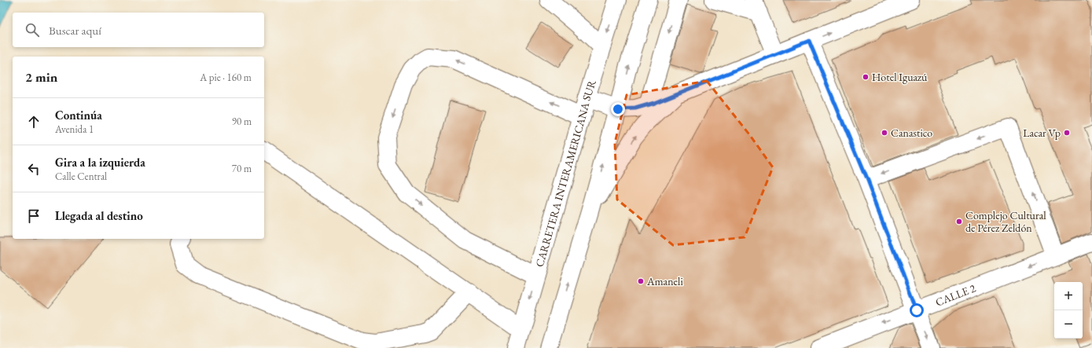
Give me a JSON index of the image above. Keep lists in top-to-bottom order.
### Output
{
  "streets": {
    "main road": ["CARRETERA INTERAMERICANA SUR", "CALLE 2"]
  },
  "one_way": ["CALLE 2"],
  "places": [
    "Hotel Iguazú",
    "Canastico",
    "Lacar Vp",
    "Complejo Cultural de Pérez Zeldón",
    "Amaneli"
  ],
  "page": {
    "search": "Buscar aquí",
    "heading": ["2 min", "A pie · 160 m"],
    "list": [
      ["Continúa", "Avenida 1", "90 m"],
      ["Gira a la izquierda", "Calle Central", "70 m"],
      "Llegada al destino"
    ],
    "map_buttons": ["+", "−"]
  }
}
